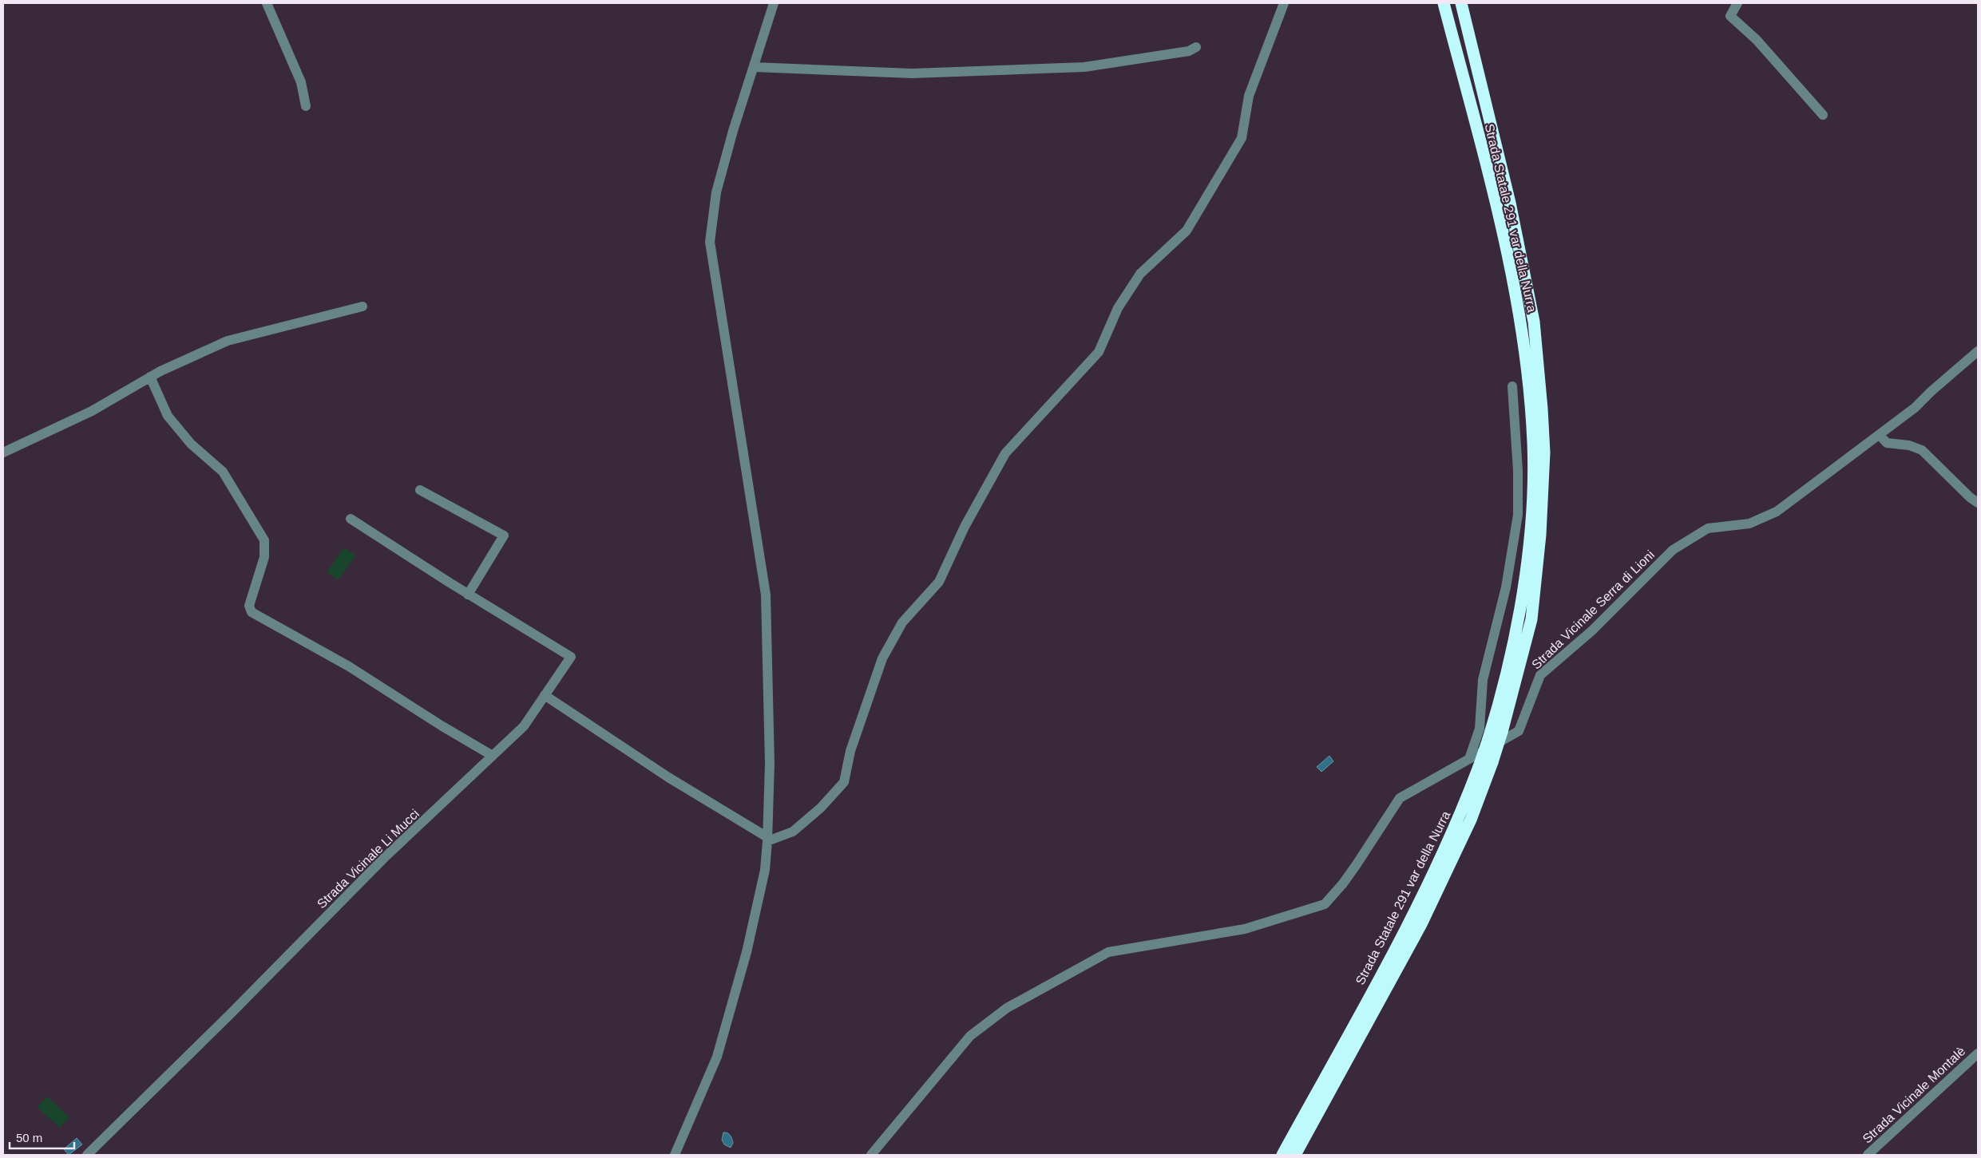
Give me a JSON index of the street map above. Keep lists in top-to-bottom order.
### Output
{
  "streets": {
    "highway": ["Strada Statale 291 var della Nurra"],
    "street": ["Strada Vicinale Serra di Lioni", "Strada Vicinale Li Mucci", "Strada Vicinale Montalè"]
  },
  "crossings": [
    ["Strada Statale 291 var della Nurra", "Strada Vicinale Serra di Lioni"]
  ],
  "scale_bar": "50 m"
}
